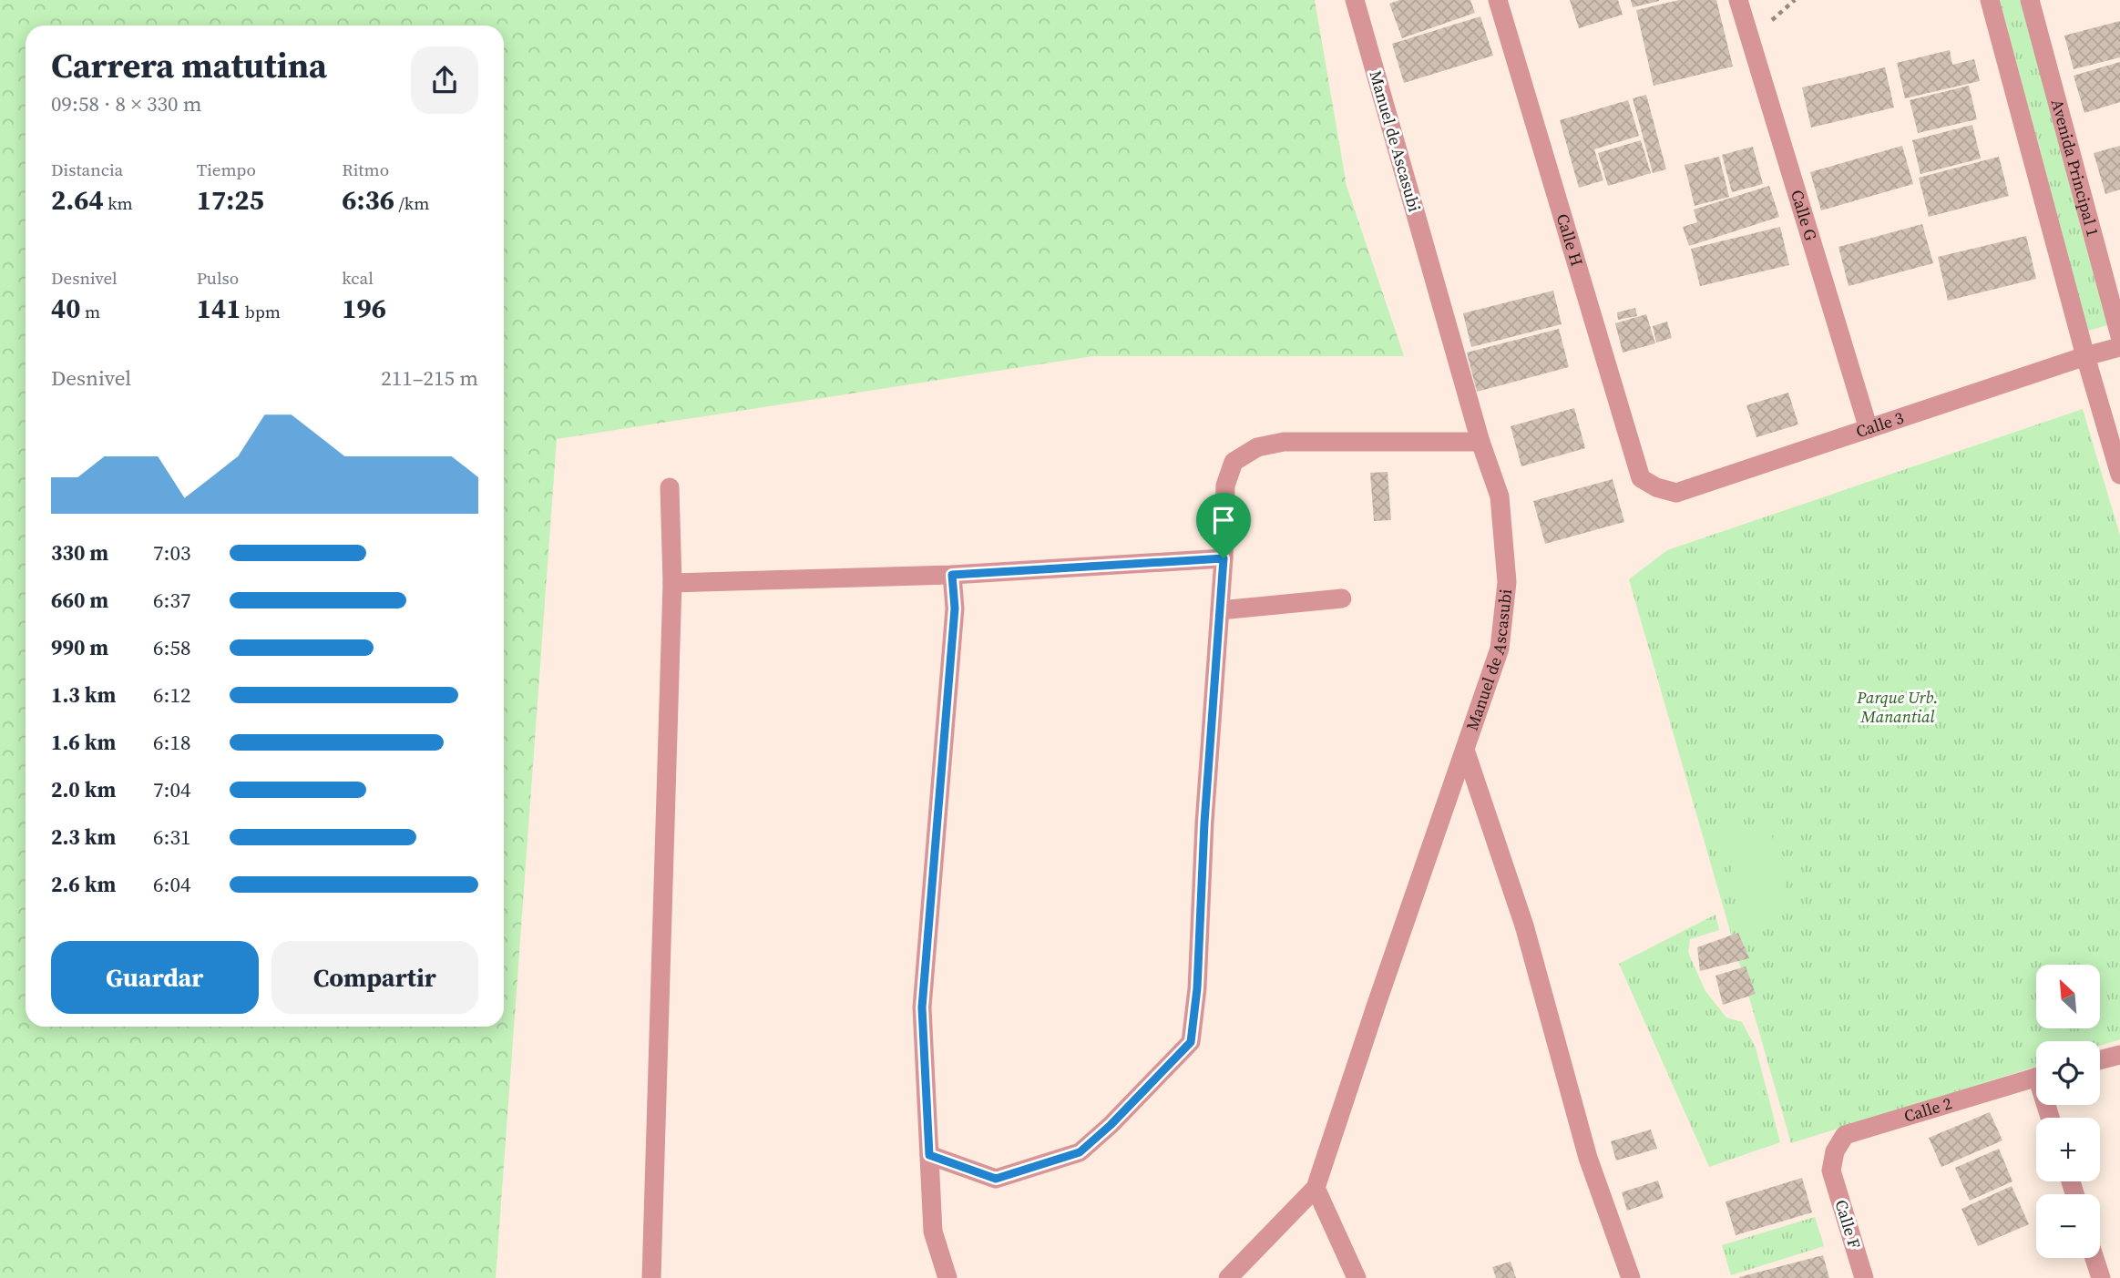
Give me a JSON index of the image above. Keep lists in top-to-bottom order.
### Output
{
  "streets": {
    "street": [
      "Manuel de Ascasubi",
      "Avenida Principal 1",
      "Calle G",
      "Calle H",
      "Calle 3",
      "Calle 2",
      "Calle F"
    ]
  },
  "crossings": [
    ["Calle G", "Calle 3"],
    ["Calle H", "Calle 3"],
    ["Calle 2", "Calle F"]
  ],
  "parks": ["Parque Urb. Manantial"],
  "north": "top left",
  "page": {
    "heading": ["Carrera matutina", "09:58 · 8 × 330 m"],
    "stats": [
      ["Distancia", "2.64 km"],
      ["Tiempo", "17:25"],
      ["Ritmo", "6:36 /km"],
      ["Desnivel", "40 m"],
      ["Pulso", "141 bpm"],
      ["kcal", "196"]
    ],
    "chart": ["Desnivel", "211–215 m"],
    "list": [
      {
        "name": "330 m",
        "note": "7:03"
      },
      {
        "name": "660 m",
        "note": "6:37"
      },
      {
        "name": "990 m",
        "note": "6:58"
      },
      {
        "name": "1.3 km",
        "note": "6:12"
      },
      {
        "name": "1.6 km",
        "note": "6:18"
      },
      {
        "name": "2.0 km",
        "note": "7:04"
      },
      {
        "name": "2.3 km",
        "note": "6:31"
      },
      {
        "name": "2.6 km",
        "note": "6:04"
      }
    ],
    "buttons": ["Guardar", "Compartir"],
    "map_buttons": ["+", "−"]
  }
}
